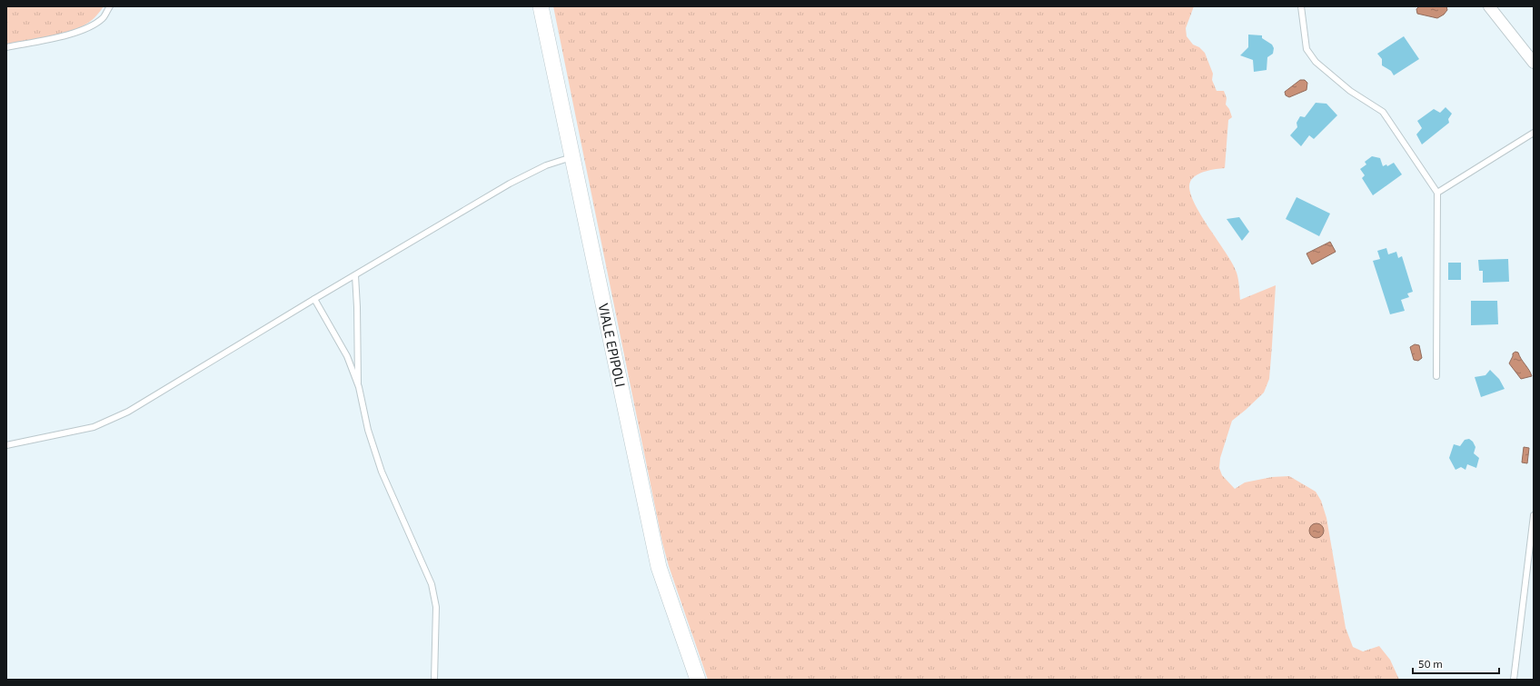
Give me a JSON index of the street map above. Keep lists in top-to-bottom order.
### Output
{
  "streets": {
    "main road": ["VIALE EPIPOLI"]
  },
  "scale_bar": "50 m"
}
